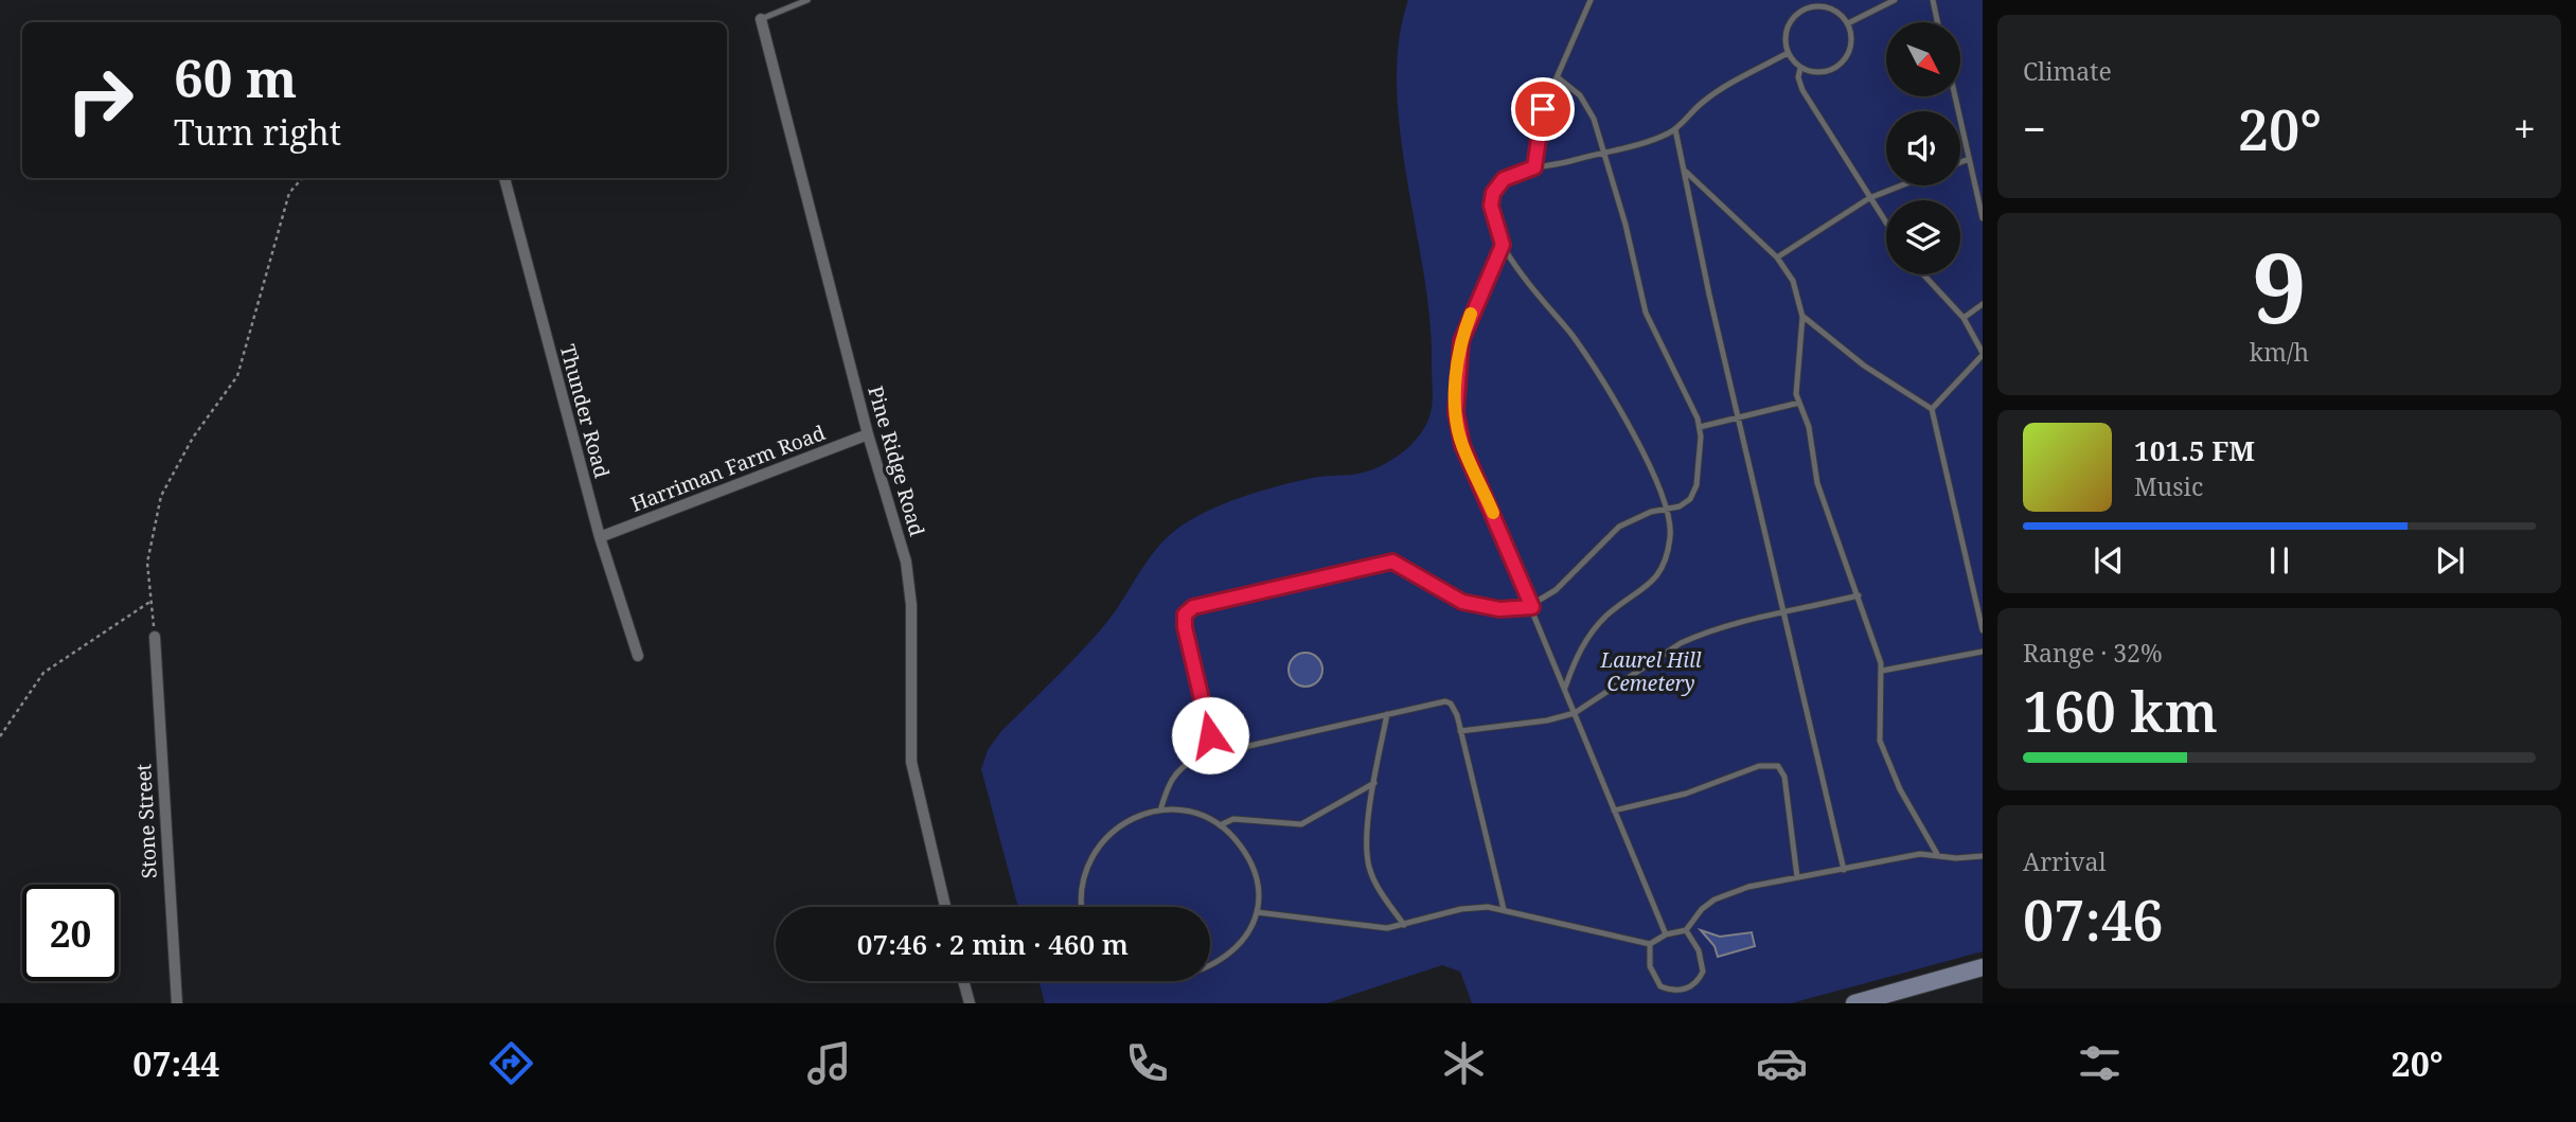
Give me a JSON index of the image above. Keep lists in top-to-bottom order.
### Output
{
  "streets": {
    "street": [
      "Thunder Road",
      "Pine Ridge Road",
      "Harriman Farm Road",
      "Stone Street"
    ]
  },
  "crossings": [
    ["Thunder Road", "Harriman Farm Road"],
    ["Pine Ridge Road", "Harriman Farm Road"]
  ],
  "parks": ["Laurel Hill Cemetery"],
  "north": "bottom right",
  "page": {
    "tile": [
      "Climate",
      ["9", "km/h"],
      ["Range · 32%", "160 km"],
      ["Arrival", "07:46"]
    ],
    "turn": ["60 m", "Turn right"],
    "heat": ["−", "20°", "+"],
    "song": ["101.5 FM", "Music"],
    "limit": "20",
    "trip": "07:46 · 2 min · 460 m",
    "tabs": ["07:44", "20°"]
  }
}
